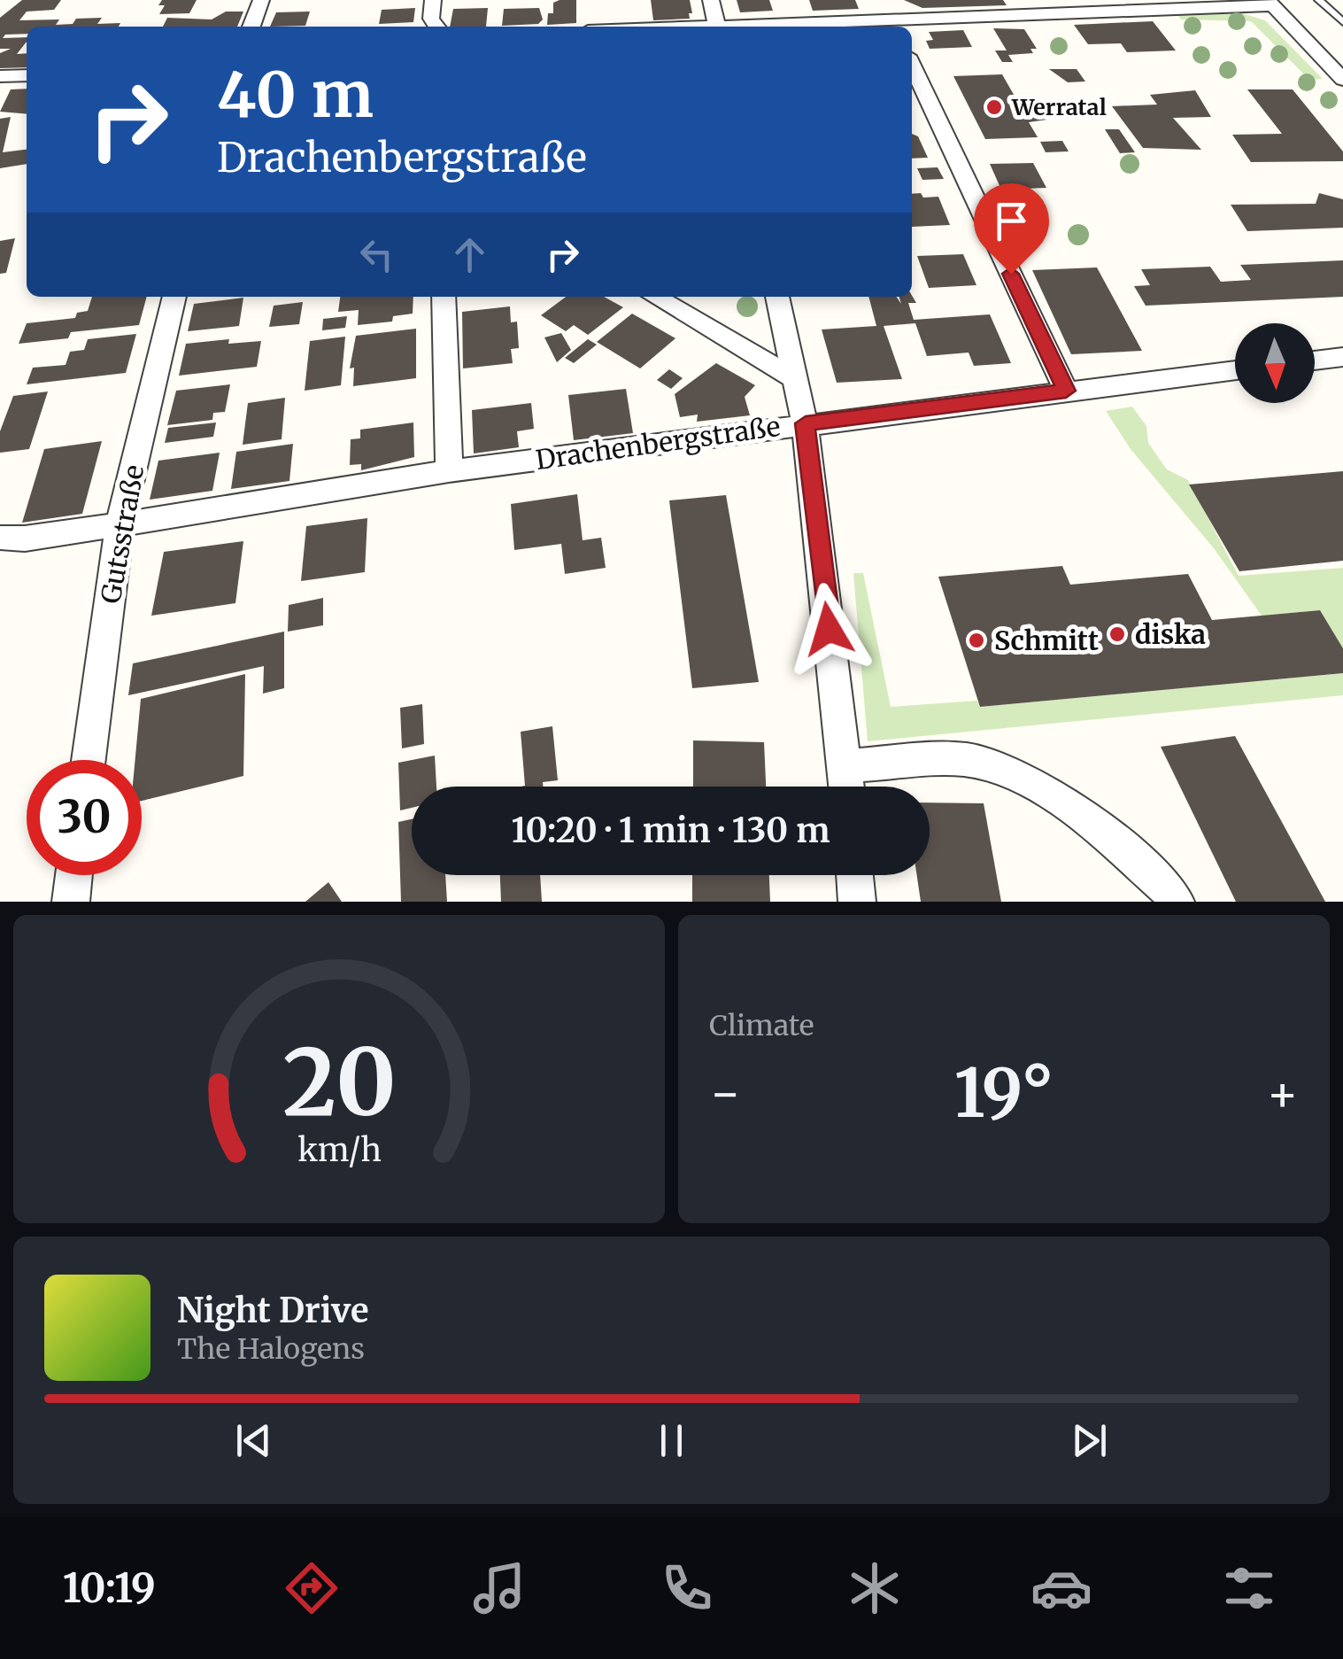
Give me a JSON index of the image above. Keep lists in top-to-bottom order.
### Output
{
  "streets": {
    "street": ["Drachenbergstraße", "Gutsstraße"]
  },
  "crossings": [
    ["Drachenbergstraße", "Gutsstraße"]
  ],
  "places": ["Werratal", "diska", "Schmitt"],
  "north": "bottom",
  "page": {
    "turn": ["40 m", "Drachenbergstraße"],
    "limit": "30",
    "trip": "10:20 · 1 min · 130 m",
    "tile": "Climate",
    "heat": ["−", "19°", "+"],
    "song": ["Night Drive", "The Halogens"],
    "tabs": "10:19",
    "gauge": ["20", "km/h"]
  }
}
